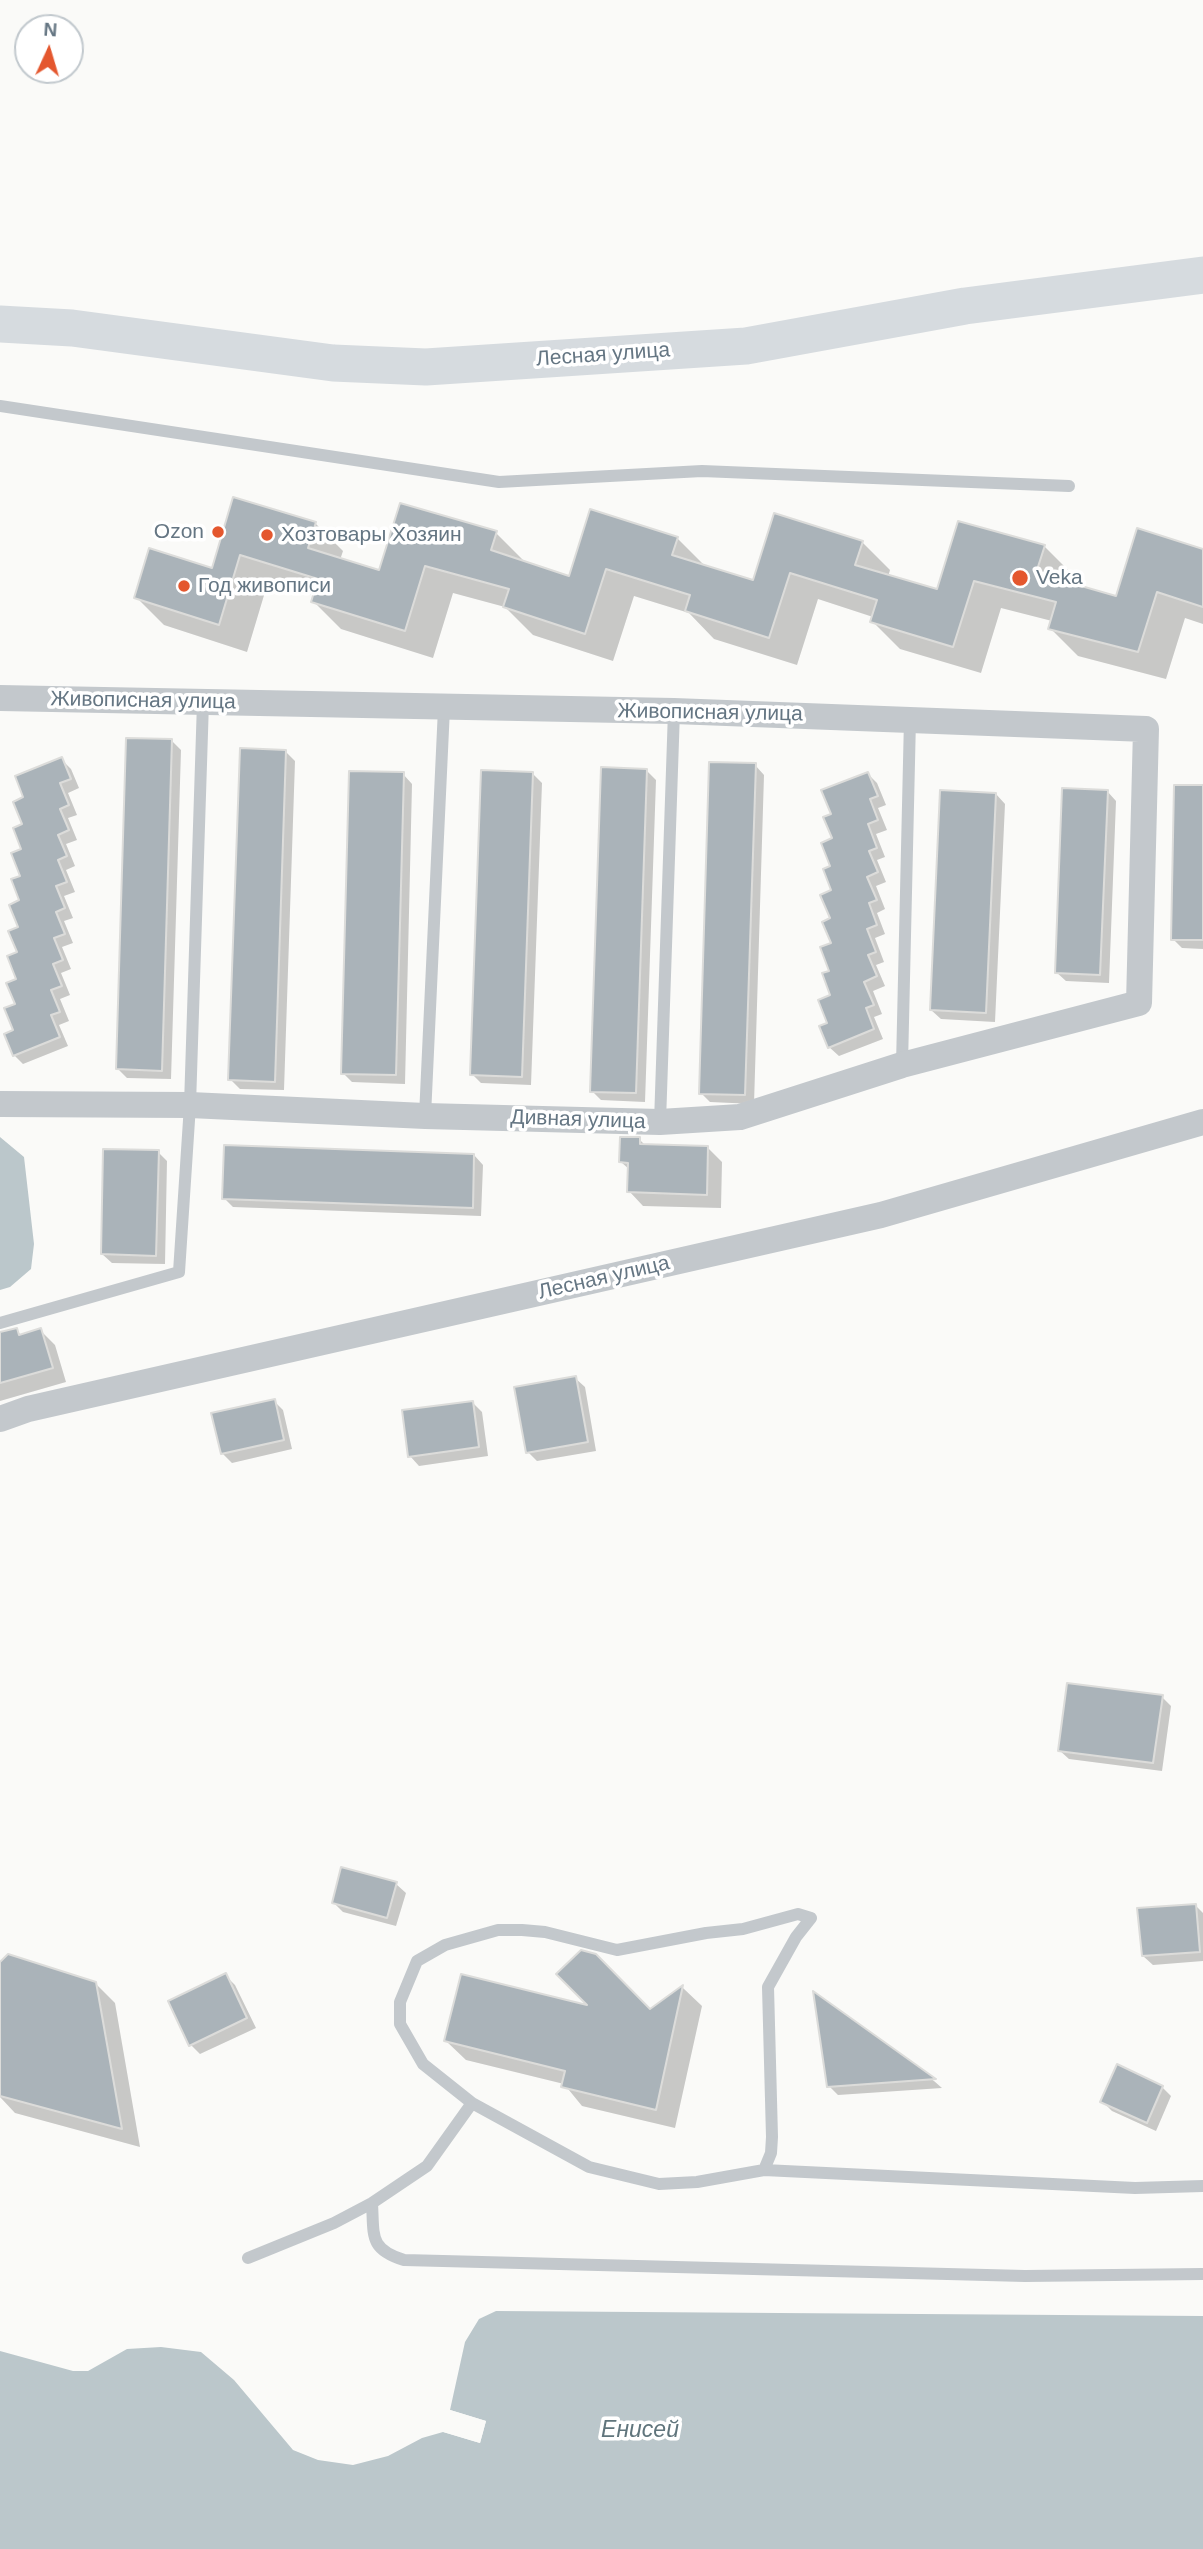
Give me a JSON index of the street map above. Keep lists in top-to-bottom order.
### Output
{
  "streets": {
    "main road": ["Лесная улица"],
    "street": ["Живописная улица", "Дивная улица"]
  },
  "crossings": [
    ["Живописная улица", "Дивная улица"]
  ],
  "water": ["Енисей"],
  "places": [
    "Ozon",
    "Хозтовары Хозяин",
    "Veka",
    "Год живописи"
  ],
  "north": "top"
}
